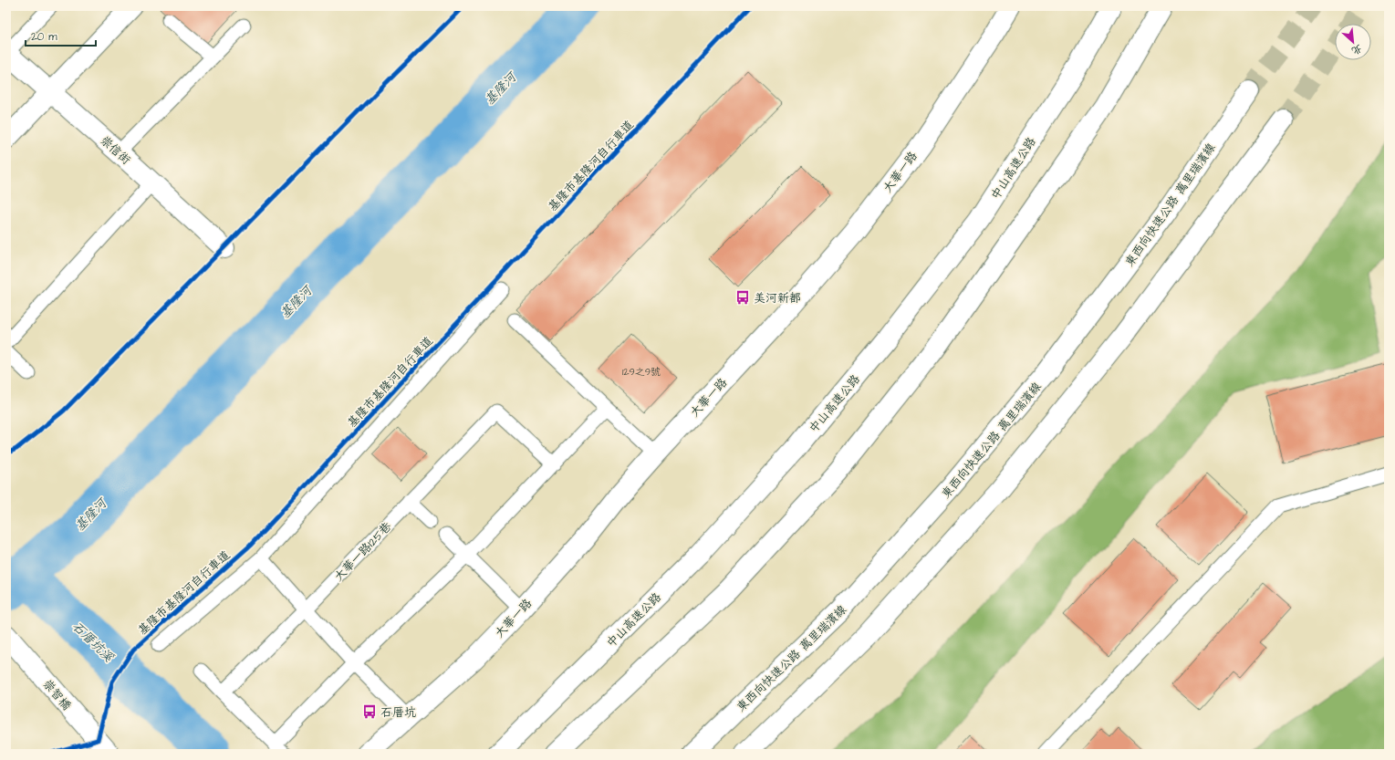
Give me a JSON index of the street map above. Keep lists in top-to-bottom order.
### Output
{
  "streets": {
    "main road": [
      "崇信街",
      "中山高速公路",
      "大華一路",
      "東西向快速公路 萬里瑞濱線",
      "崇智橋"
    ],
    "lane": ["大華一路125巷"],
    "cycle path": ["基隆市基隆河自行車道"]
  },
  "water": ["基隆河", "石厝坑溪"],
  "places": {
    "bus stop": ["美河新都", "石厝坑"]
  },
  "house_numbers": ["129之9號"],
  "scale_bar": "20 m",
  "north": "bottom right"
}
